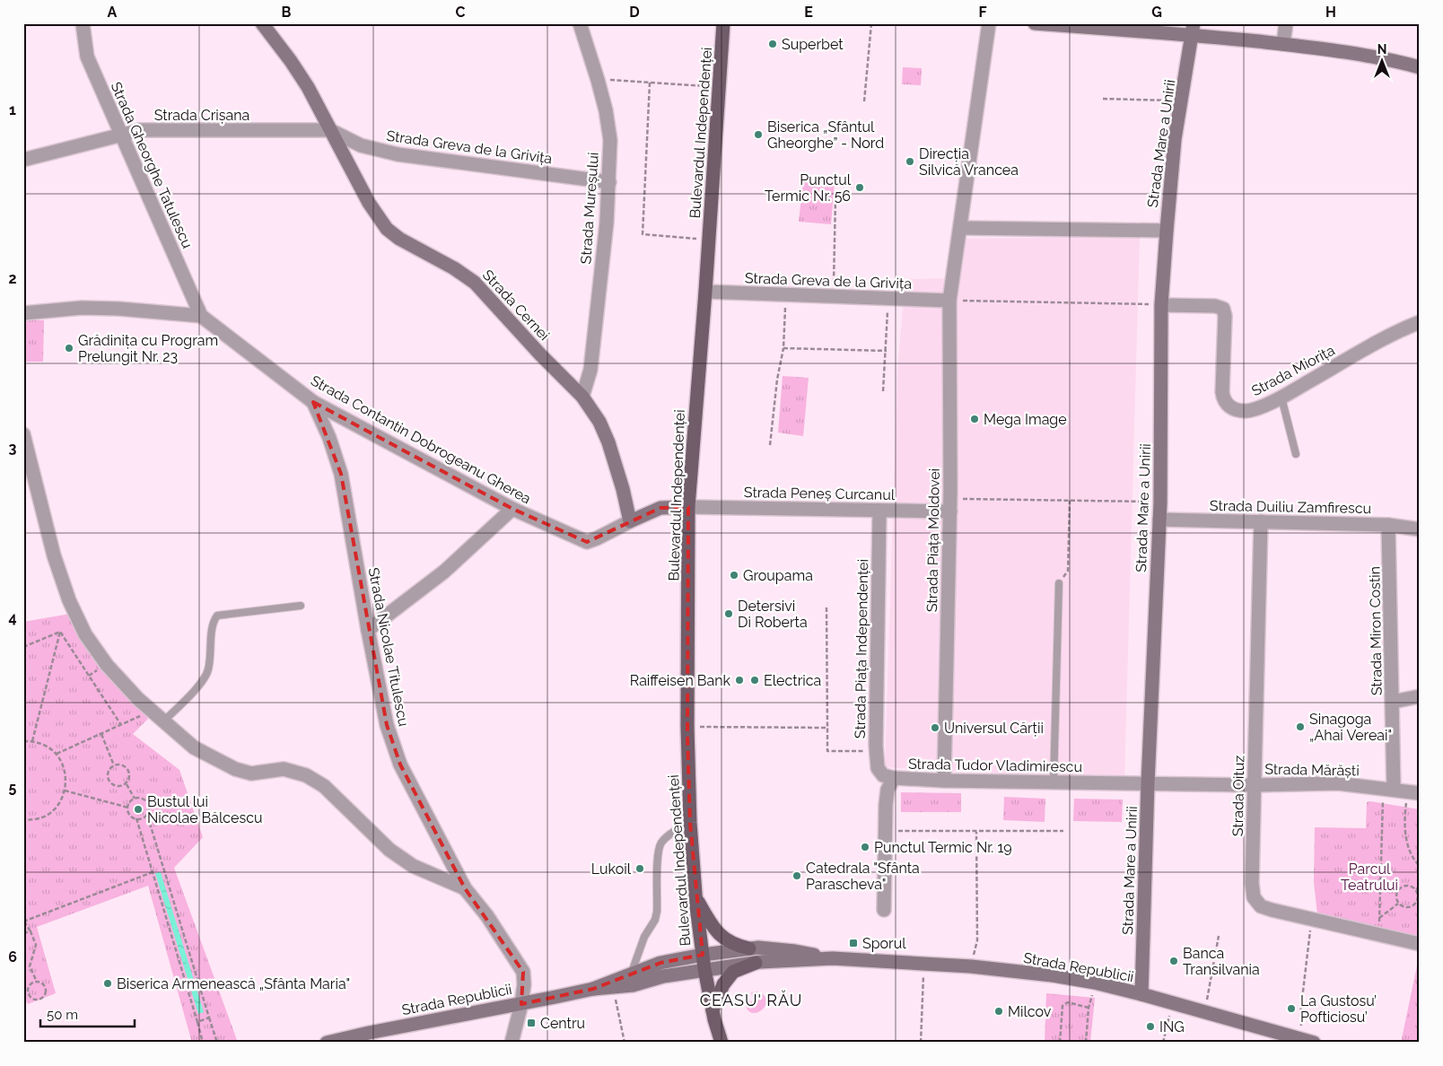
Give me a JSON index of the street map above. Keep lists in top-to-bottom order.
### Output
{
  "streets": {
    "main road": [
      "Bulevardul Independenței",
      "Strada Mare a Unirii",
      "Strada Cernei",
      "Strada Republicii"
    ],
    "street": [
      "Strada Crișana",
      "Strada Greva de la Grivița",
      "Strada Gheorghe Tatulescu",
      "Strada Mureșului",
      "Strada Miorița",
      "Strada Contantin Dobrogeanu Gherea",
      "Strada Peneș Curcanul",
      "Strada Duiliu Zamfirescu",
      "Strada Piața Moldovei",
      "Strada Miron Costin",
      "Strada Nicolae Titulescu",
      "Strada Piața Independenței",
      "Strada Tudor Vladimirescu",
      "Strada Mărăști",
      "Strada Oituz"
    ]
  },
  "crossings": [
    ["Strada Crișana", "Strada Greva de la Grivița"],
    ["Strada Crișana", "Strada Gheorghe Tatulescu"],
    ["Strada Crișana", "Strada Cernei"],
    ["Bulevardul Independenței", "Strada Greva de la Grivița"],
    ["Bulevardul Independenței", "Strada Peneș Curcanul"],
    ["Bulevardul Independenței", "Strada Republicii"],
    ["Strada Mare a Unirii", "Strada Miorița"],
    ["Strada Mare a Unirii", "Strada Duiliu Zamfirescu"],
    ["Strada Mare a Unirii", "Strada Tudor Vladimirescu"],
    ["Strada Mare a Unirii", "Strada Mărăști"],
    ["Strada Mare a Unirii", "Strada Republicii"],
    ["Strada Greva de la Grivița", "Strada Mureșului"],
    ["Strada Greva de la Grivița", "Strada Cernei"],
    ["Strada Greva de la Grivița", "Strada Piața Moldovei"],
    ["Strada Gheorghe Tatulescu", "Strada Contantin Dobrogeanu Gherea"],
    ["Strada Mureșului", "Strada Cernei"],
    ["Strada Cernei", "Strada Contantin Dobrogeanu Gherea"],
    ["Strada Contantin Dobrogeanu Gherea", "Strada Nicolae Titulescu"],
    ["Strada Peneș Curcanul", "Strada Piața Moldovei"],
    ["Strada Peneș Curcanul", "Strada Piața Independenței"],
    ["Strada Duiliu Zamfirescu", "Strada Miron Costin"],
    ["Strada Duiliu Zamfirescu", "Strada Oituz"],
    ["Strada Piața Moldovei", "Strada Tudor Vladimirescu"],
    ["Strada Miron Costin", "Strada Mărăști"],
    ["Strada Nicolae Titulescu", "Strada Republicii"],
    ["Strada Piața Independenței", "Strada Tudor Vladimirescu"],
    ["Strada Tudor Vladimirescu", "Strada Mărăști"],
    ["Strada Mărăști", "Strada Oituz"]
  ],
  "districts": ["CEASU' RĂU"],
  "parks": ["Parcul Teatrului"],
  "places": {
    "other": [
      "Superbet",
      "Biserica „Sfântul Gheorghe” - Nord",
      "Direcția Silvică Vrancea",
      "Punctul Termic Nr. 56",
      "Grădinița cu Program Prelungit Nr. 23",
      "Mega Image",
      "Groupama",
      "Detersivi Di Roberta",
      "Raiffeisen Bank",
      "Electrica",
      "Sinagoga „Ahai Vereai\"",
      "Universul Cărții",
      "Bustul lui Nicolae Bălcescu",
      "Punctul Termic Nr. 19",
      "Lukoil",
      "Catedrala \"Sfânta Parascheva\"",
      "Banca Transilvania",
      "Biserica Armenească „Sfânta Maria\"",
      "La Gustosu’ Pofticiosu’",
      "Milcov",
      "ING"
    ],
    "transit": ["Sporul", "Centru"]
  },
  "scale_bar": "50 m",
  "north": "top",
  "grid": {
    "columns": [
      "A",
      "B",
      "C",
      "D",
      "E",
      "F",
      "G",
      "H"
    ],
    "rows": [
      "1",
      "2",
      "3",
      "4",
      "5",
      "6"
    ]
  }
}
